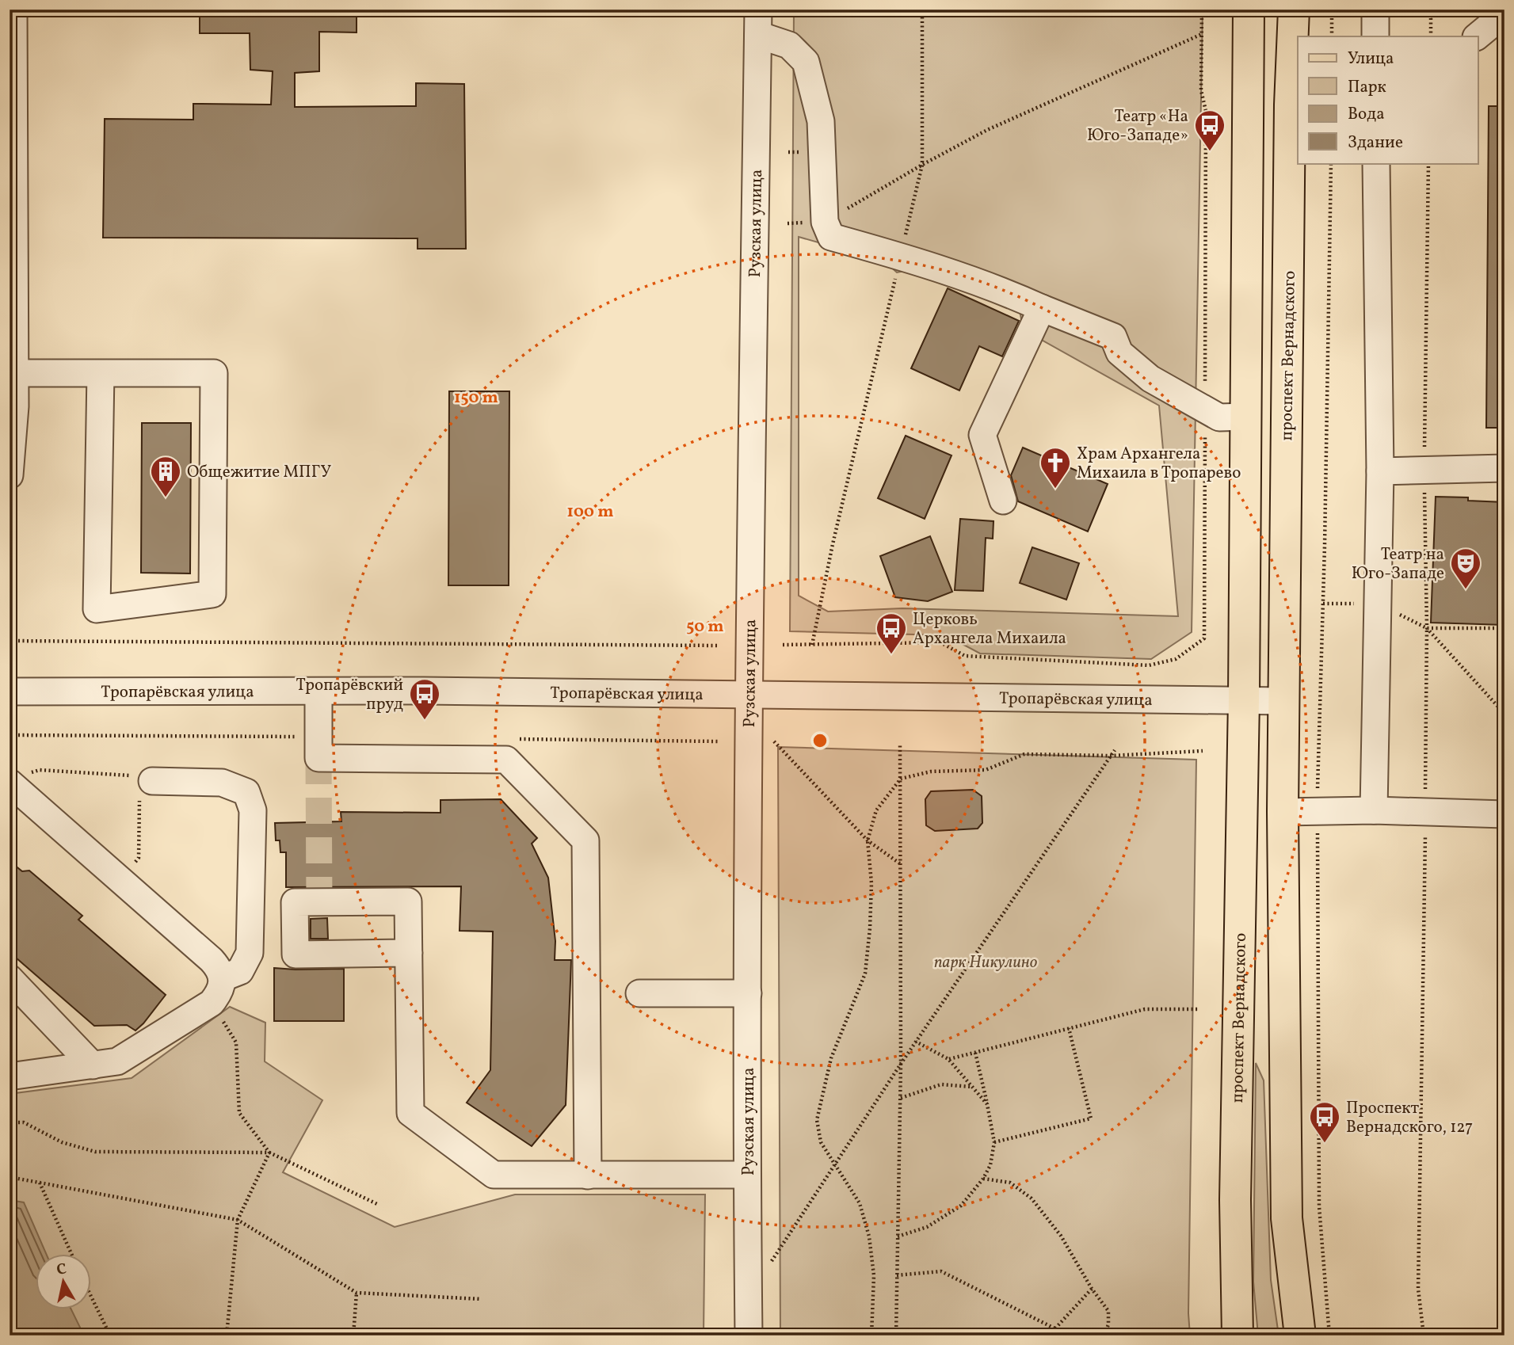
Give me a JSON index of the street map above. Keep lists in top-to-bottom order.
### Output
{
  "streets": {
    "main road": ["проспект Вернадского"],
    "street": ["Рузская улица", "Тропарёвская улица"]
  },
  "crossings": [
    ["Рузская улица", "Тропарёвская улица"],
    ["проспект Вернадского", "Тропарёвская улица"]
  ],
  "parks": ["парк Никулино"],
  "places": {
    "bus stop": [
      "Театр «На Юго-Западе»",
      "Церковь Архангела Михаила",
      "Тропарёвский пруд",
      "Проспект Вернадского, 127"
    ],
    "church": ["Храм Архангела Михаила в Тропарево"],
    "building": ["Общежитие МПГУ"],
    "theatre": ["Театр на Юго-Западе"]
  },
  "legend": [
    "Улица",
    "Парк",
    "Вода",
    "Здание"
  ],
  "north": "top",
  "rings": ["150 m", "100 m", "50 m"]
}
